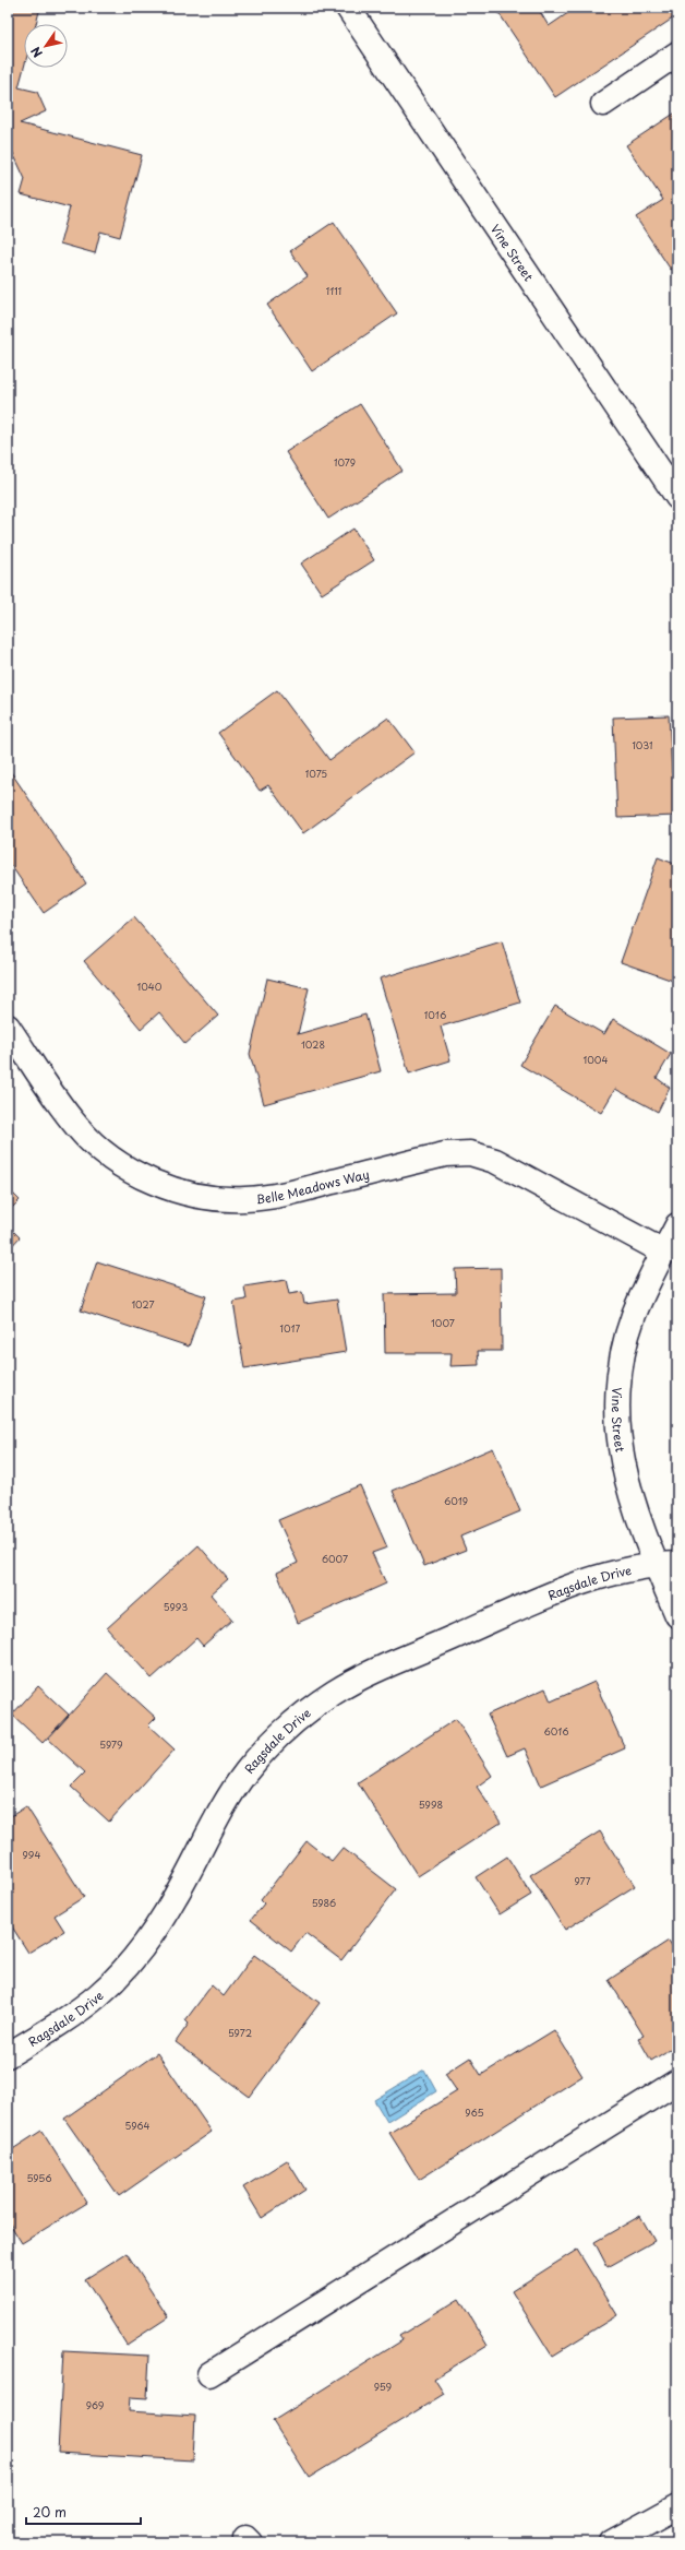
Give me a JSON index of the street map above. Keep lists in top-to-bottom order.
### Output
{
  "streets": {
    "street": ["Vine Street", "Belle Meadows Way", "Ragsdale Drive"]
  },
  "crossings": [
    ["Vine Street", "Belle Meadows Way"],
    ["Vine Street", "Ragsdale Drive"]
  ],
  "house_numbers": [
    "1111",
    "1079",
    "1031",
    "1075",
    "1040",
    "1016",
    "1028",
    "1004",
    "1027",
    "1007",
    "1017",
    "6019",
    "6007",
    "5993",
    "6016",
    "5979",
    "5998",
    "994",
    "977",
    "5986",
    "5972",
    "965",
    "5964",
    "5956",
    "959",
    "969"
  ],
  "scale_bar": "20 m",
  "north": "bottom left"
}
